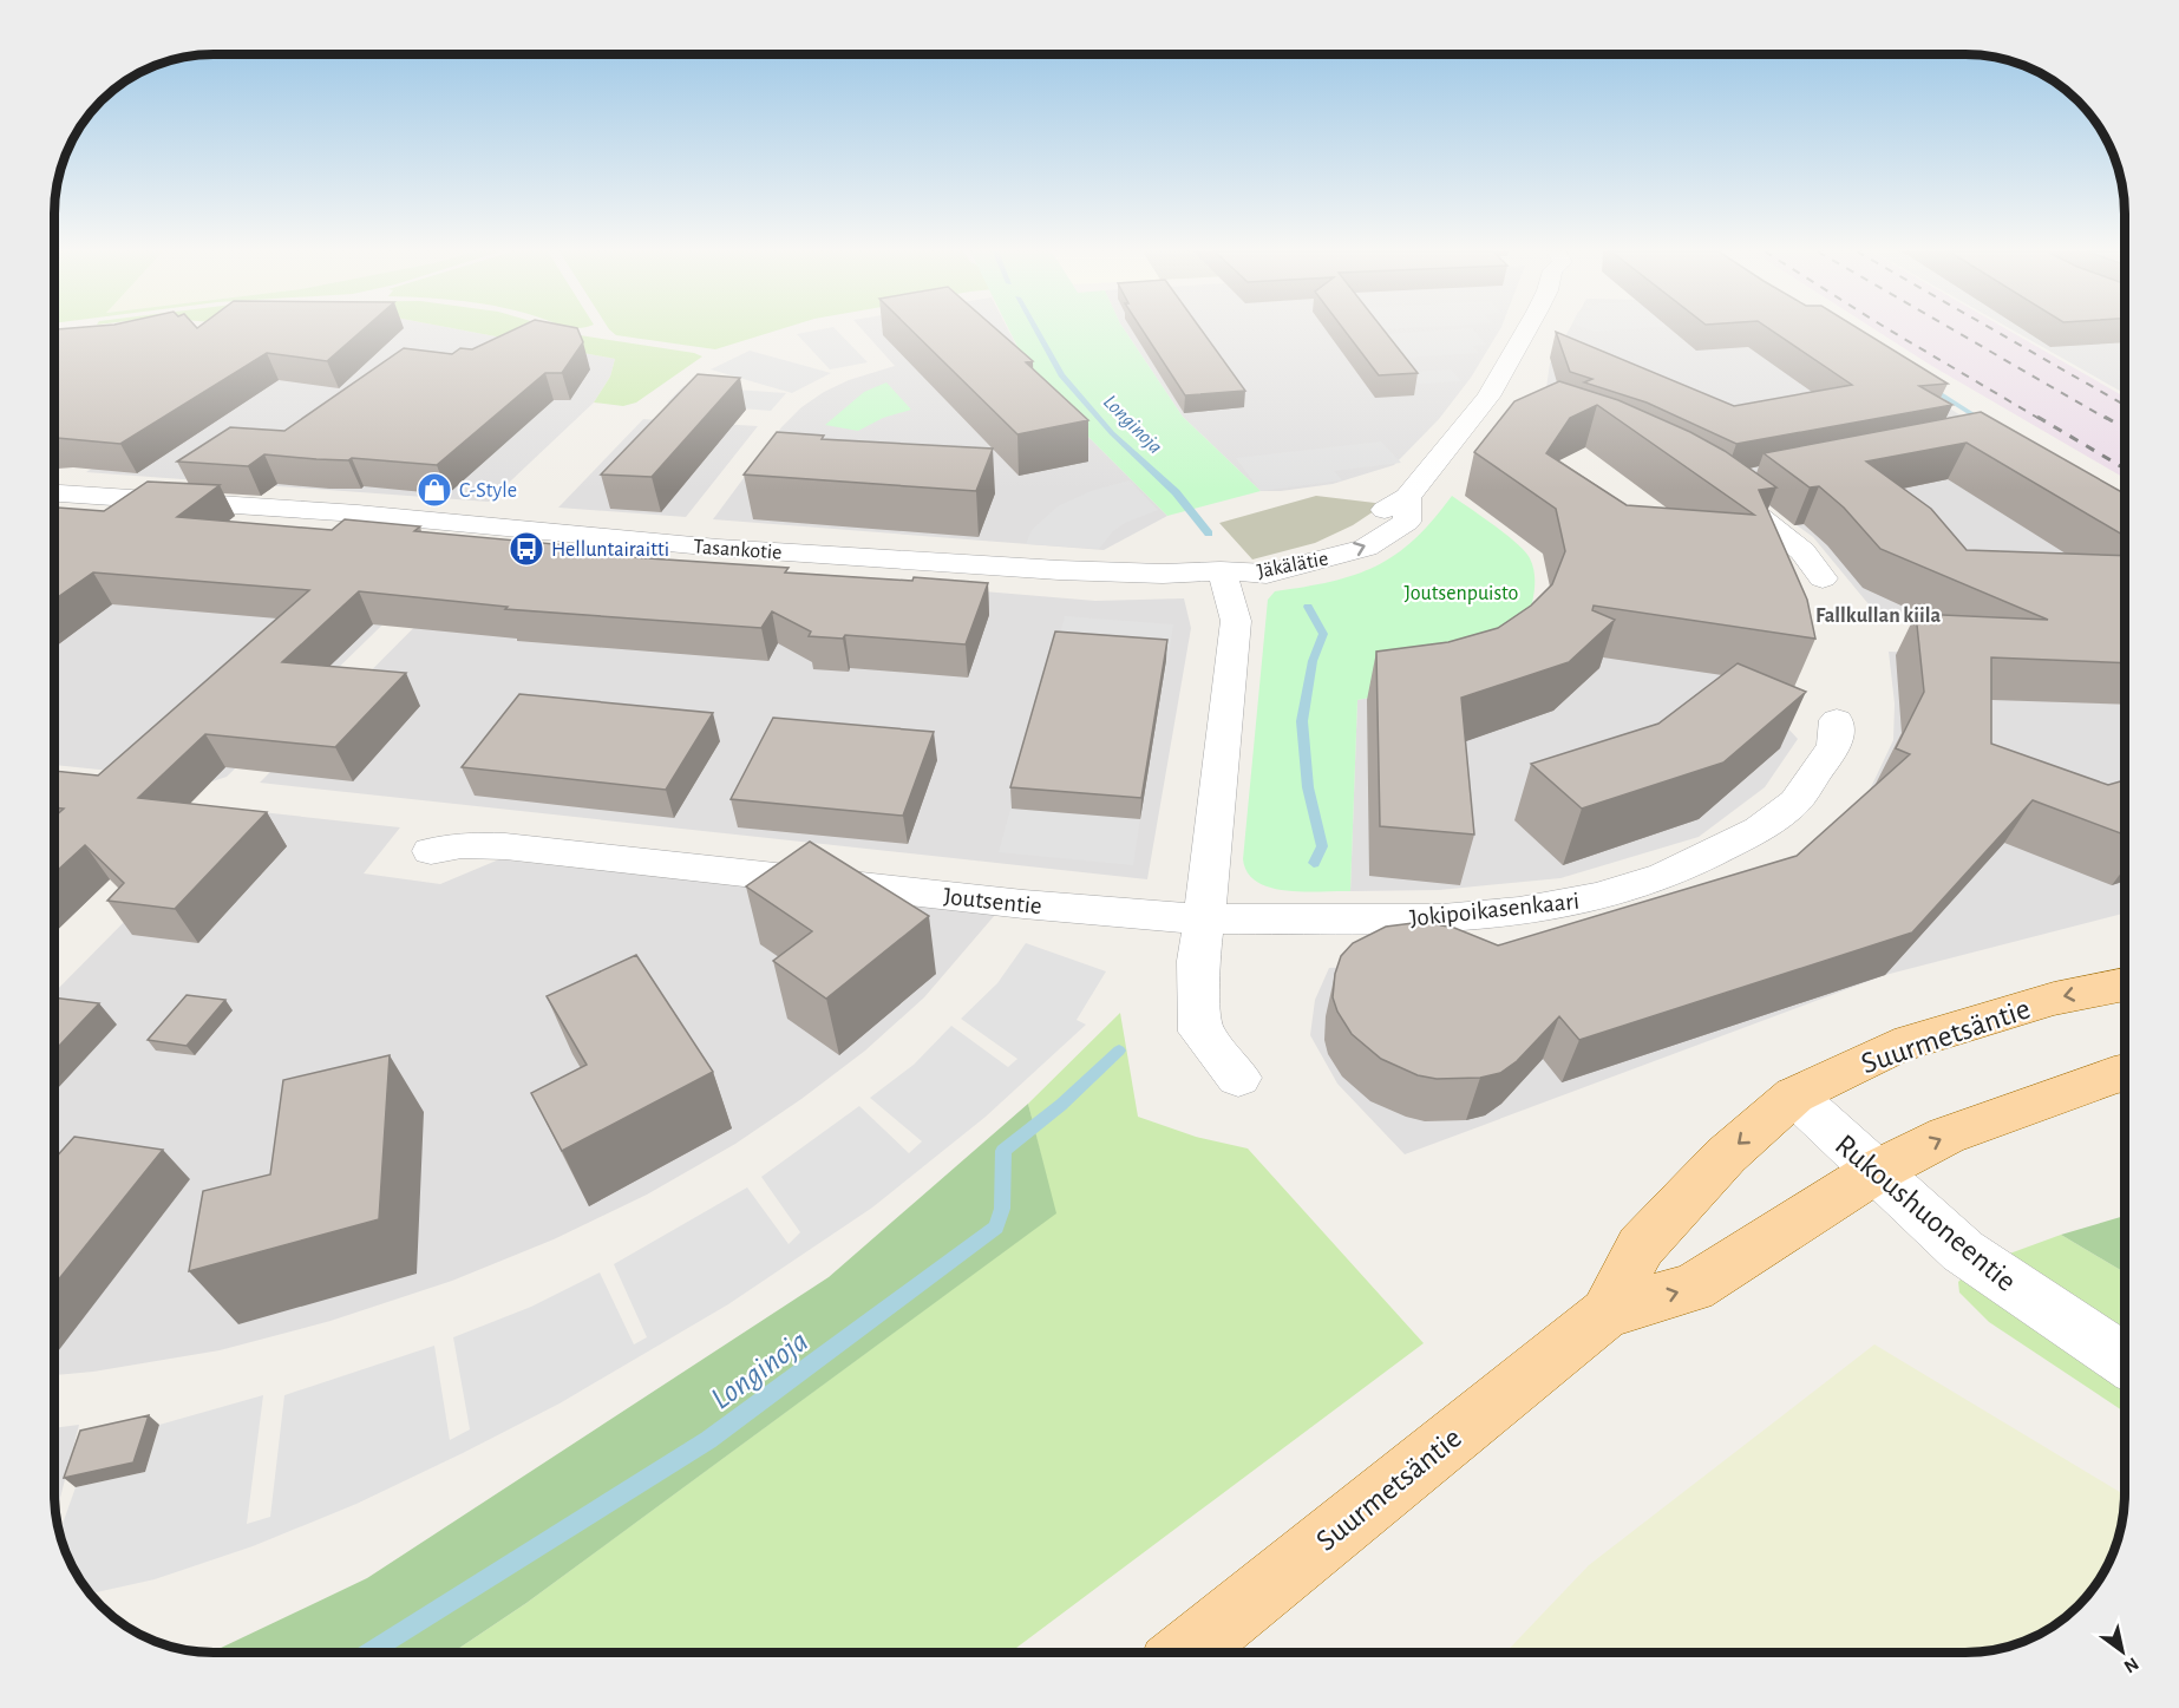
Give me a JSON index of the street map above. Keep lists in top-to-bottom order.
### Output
{
  "streets": {
    "main road": ["Suurmetsäntie"],
    "street": [
      "Tasankotie",
      "Jäkälätie",
      "Joutsentie",
      "Jokipoikasenkaari",
      "Rukoushuoneentie"
    ]
  },
  "crossings": [
    ["Tasankotie", "Jäkälätie"],
    ["Joutsentie", "Jokipoikasenkaari"],
    ["Suurmetsäntie", "Rukoushuoneentie"]
  ],
  "districts": ["Fallkullan kiila"],
  "water": ["Longinoja"],
  "parks": ["Joutsenpuisto"],
  "places": {
    "shop": ["C-Style"],
    "bus stop": ["Helluntairaitti"]
  },
  "north": "bottom right"
}
